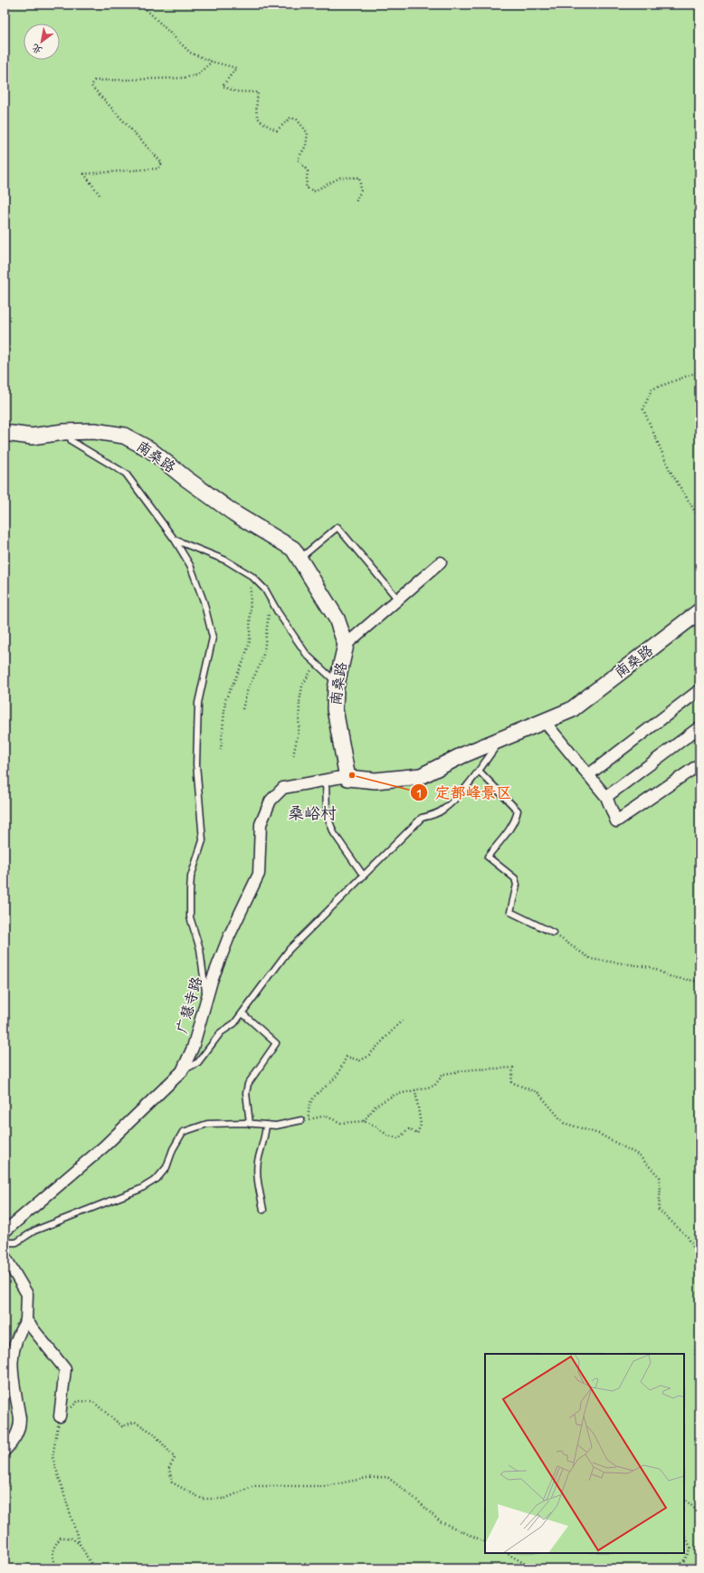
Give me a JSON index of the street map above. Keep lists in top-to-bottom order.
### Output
{
  "streets": {
    "street": ["南桑路", "广慧寺路"]
  },
  "crossings": [
    ["南桑路", "广慧寺路"]
  ],
  "districts": ["桑峪村"],
  "places": ["定都峰景区"],
  "north": "bottom left"
}
